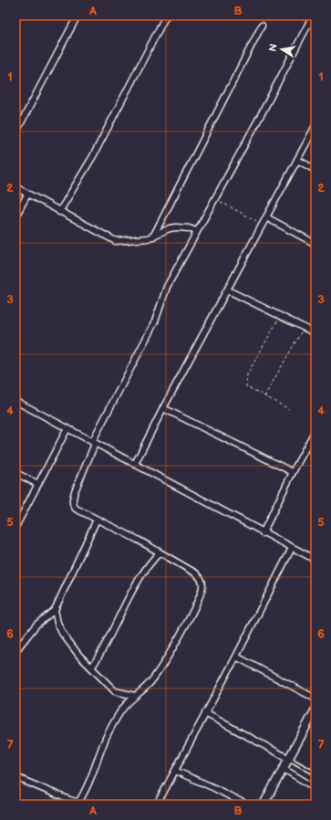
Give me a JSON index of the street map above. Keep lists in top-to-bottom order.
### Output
{
  "north": "left",
  "grid": {
    "columns": ["A", "B"],
    "rows": [
      "1",
      "2",
      "3",
      "4",
      "5",
      "6",
      "7"
    ]
  }
}
